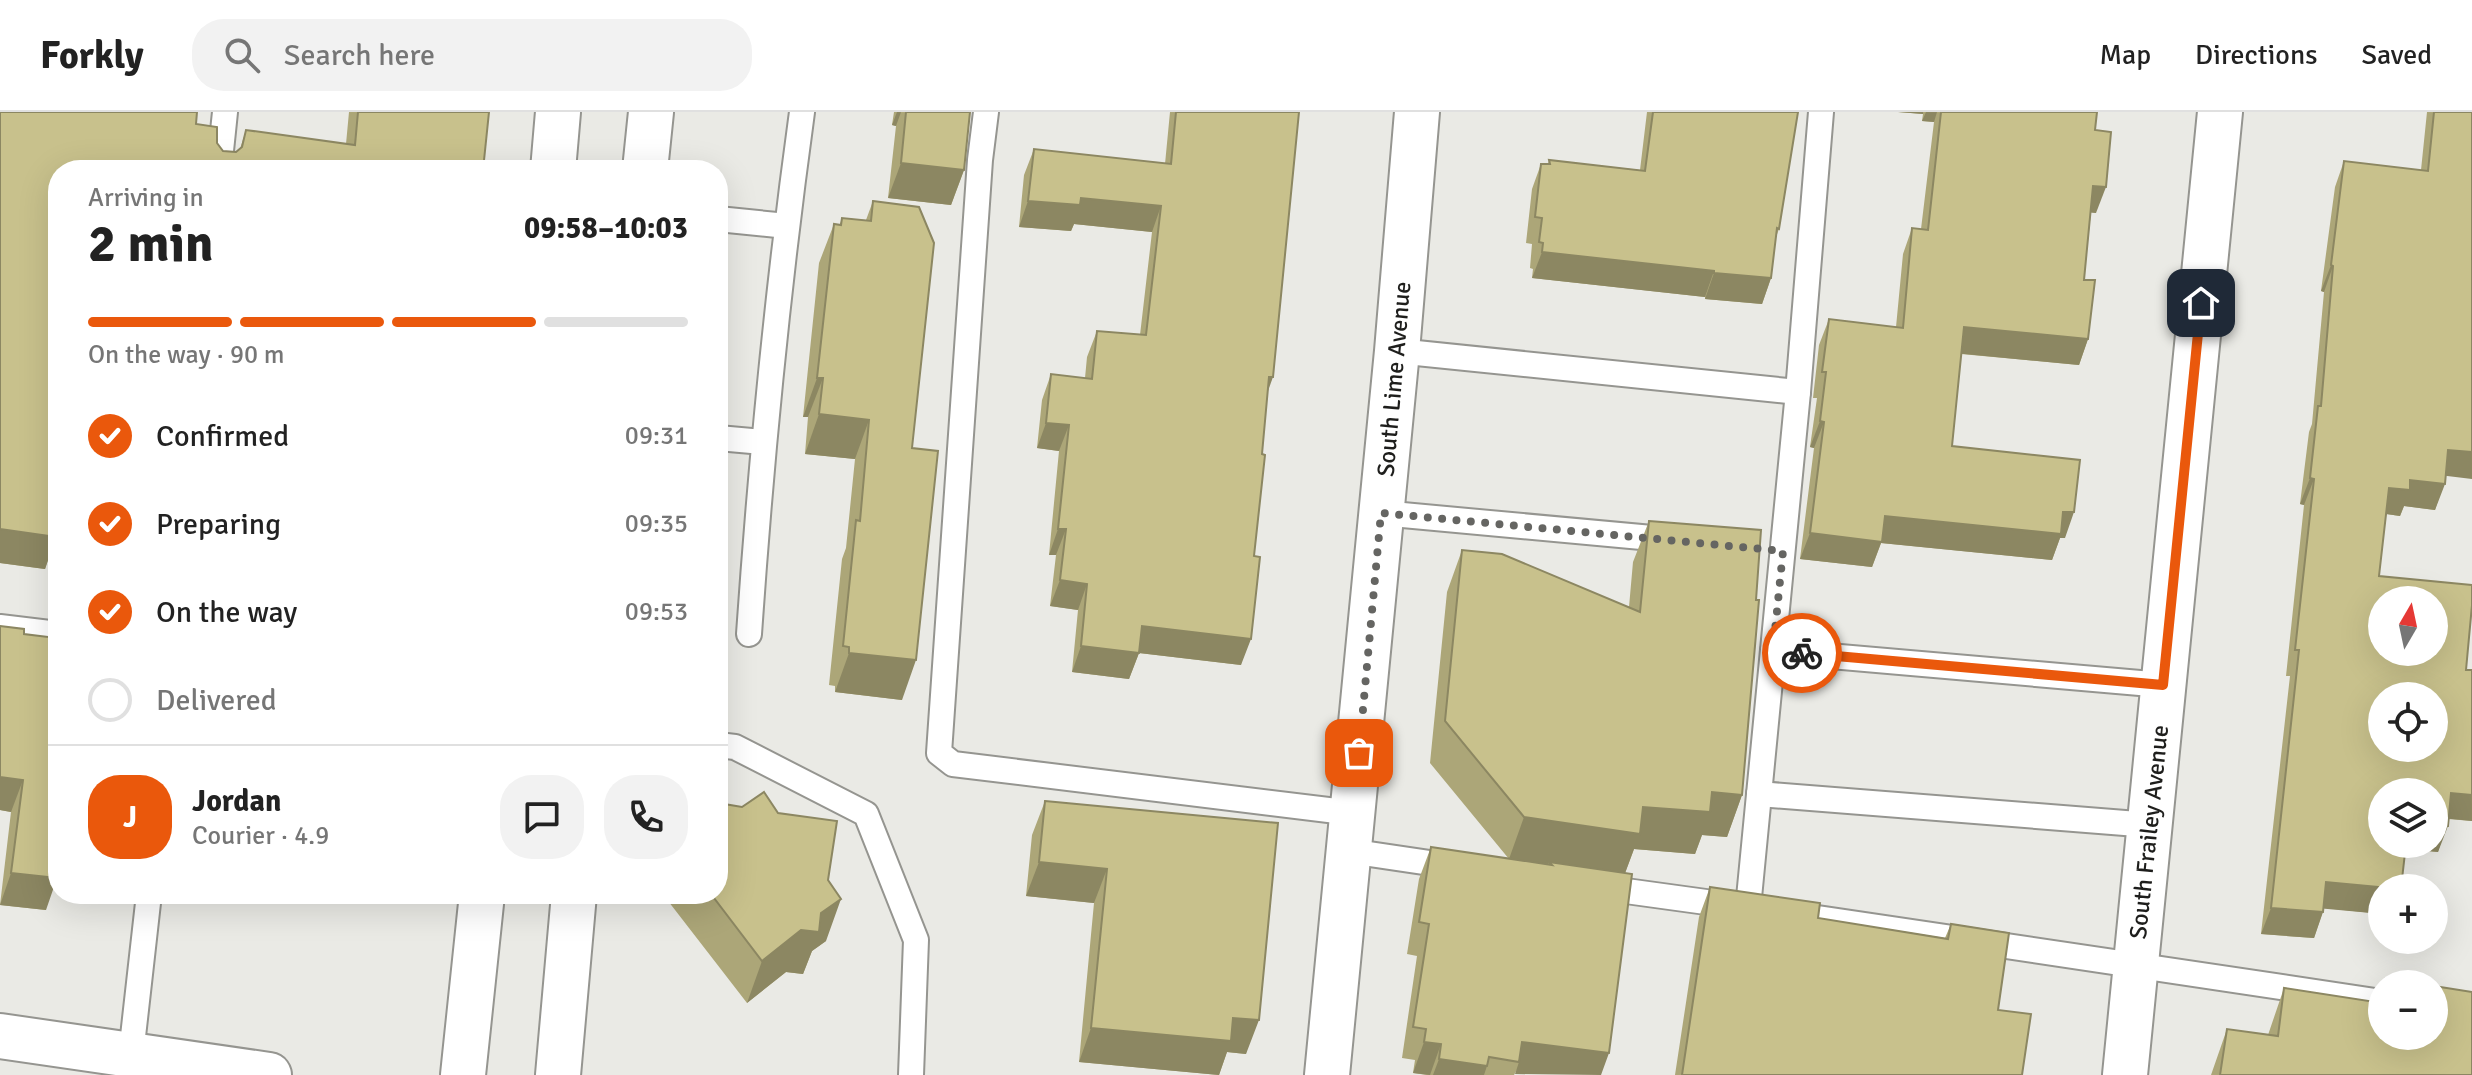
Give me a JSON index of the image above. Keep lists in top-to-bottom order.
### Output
{
  "streets": {
    "street": ["South Lime Avenue", "South Frailey Avenue"]
  },
  "north": "top",
  "page": {
    "header": "Forkly",
    "search": "Search here",
    "nav": ["Map", "Directions", "Saved"],
    "heading": ["2 min", "Arriving in", "09:58–10:03"],
    "panel": ["Jordan", "Courier · 4.9"],
    "bar": "On the way · 90 m",
    "list": [
      ["Confirmed", "09:31"],
      ["Preparing", "09:35"],
      ["On the way", "09:53"],
      "Delivered"
    ],
    "map_buttons": ["+", "−"],
    "round": "J"
  }
}
